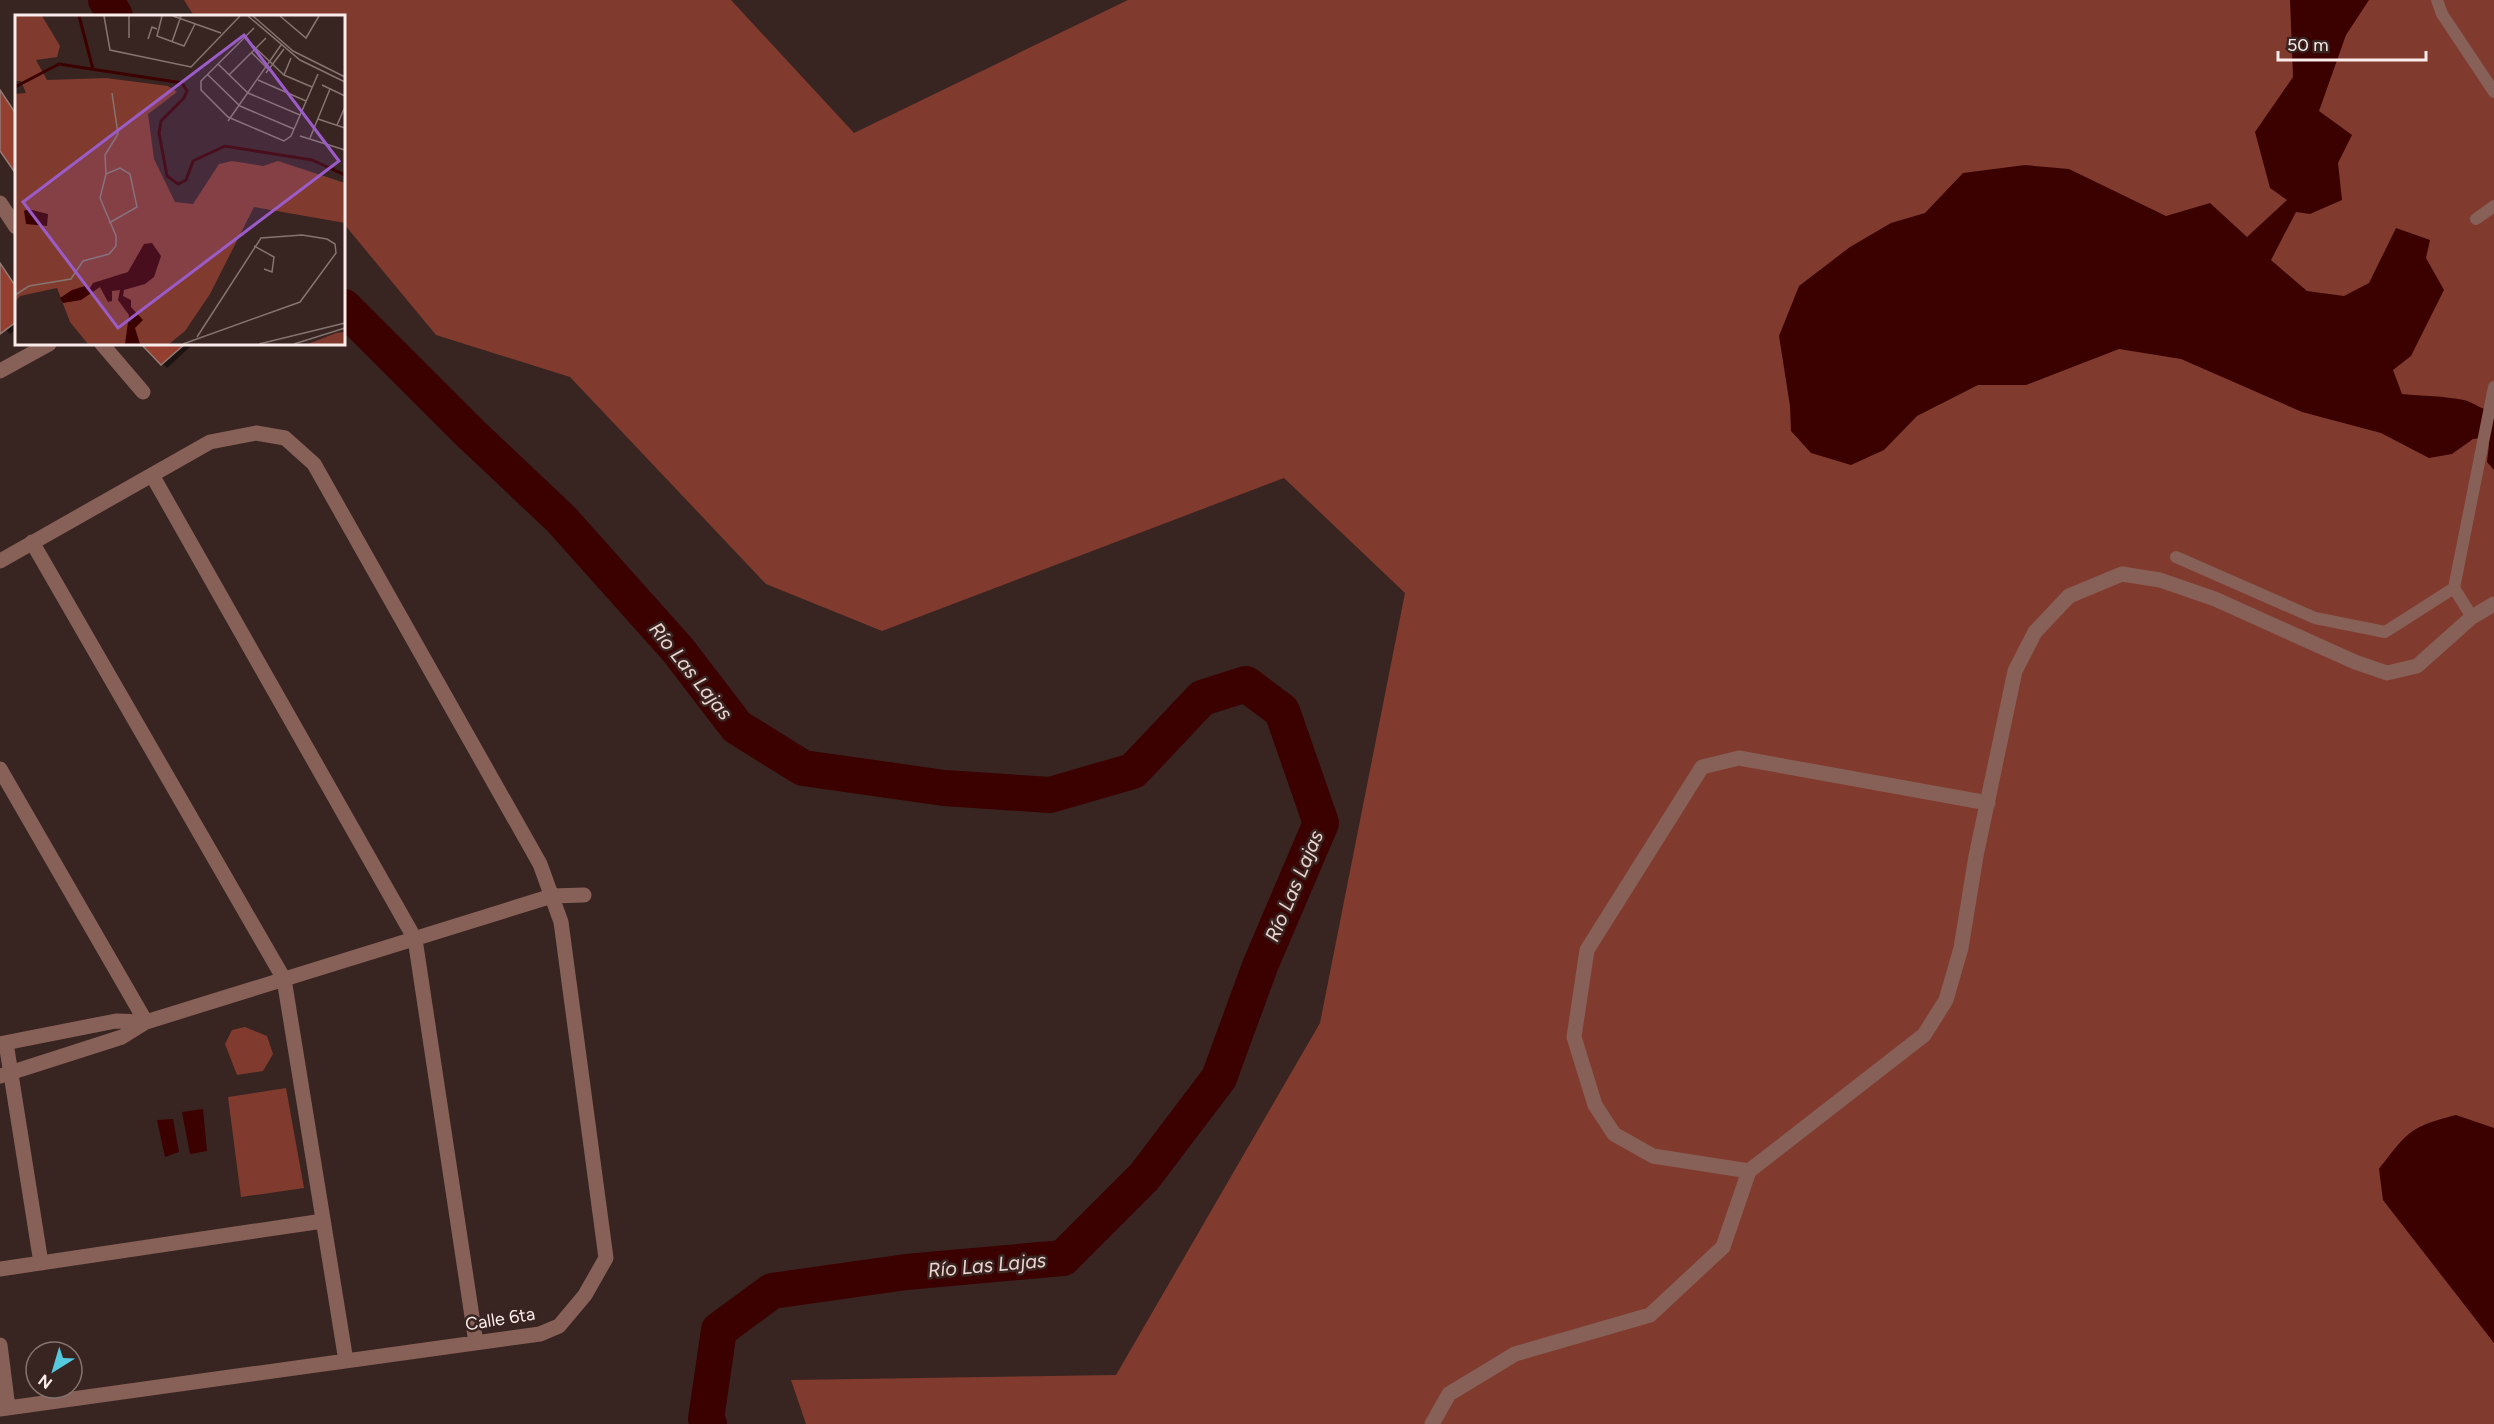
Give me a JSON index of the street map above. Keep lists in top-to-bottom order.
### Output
{
  "streets": {
    "street": ["Calle 6ta"]
  },
  "water": ["Río Las Lajas"],
  "scale_bar": "50 m",
  "north": "bottom left"
}
